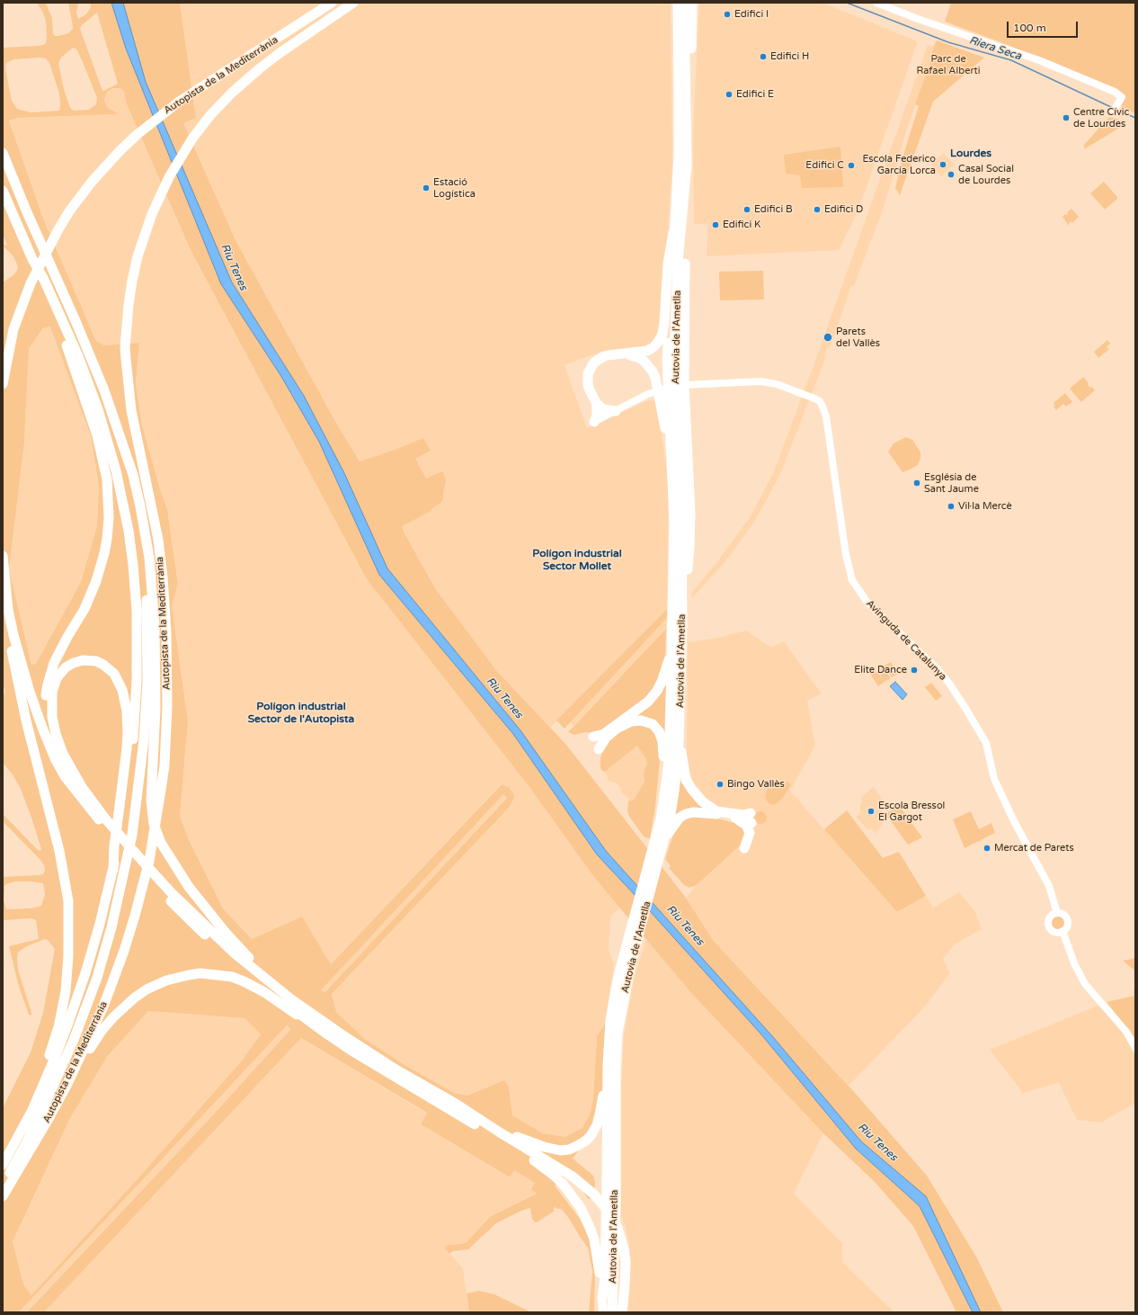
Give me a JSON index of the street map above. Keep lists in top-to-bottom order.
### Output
{
  "streets": {
    "highway": ["Autopista de la Mediterrània", "Autovia de l'Ametlla"],
    "street": ["Avinguda de Catalunya"]
  },
  "districts": ["Lourdes", "Polígon industrial Sector Mollet", "Polígon industrial Sector de l'Autopista"],
  "water": ["Riera Seca", "Riu Tenes"],
  "parks": ["Parc de Rafael Alberti"],
  "places": [
    "Edifici I",
    "Edifici H",
    "Edifici E",
    "Centre Cívic de Lourdes",
    "Escola Federico García Lorca",
    "Edifici C",
    "Casal Social de Lourdes",
    "Estació Logística",
    "Edifici B",
    "Edifici D",
    "Edifici K",
    "Parets del Vallès",
    "Església de Sant Jaume",
    "Vil·la Mercè",
    "Elite Dance",
    "Bingo Vallès",
    "Escola Bressol El Gargot",
    "Mercat de Parets"
  ],
  "scale_bar": "100 m"
}
